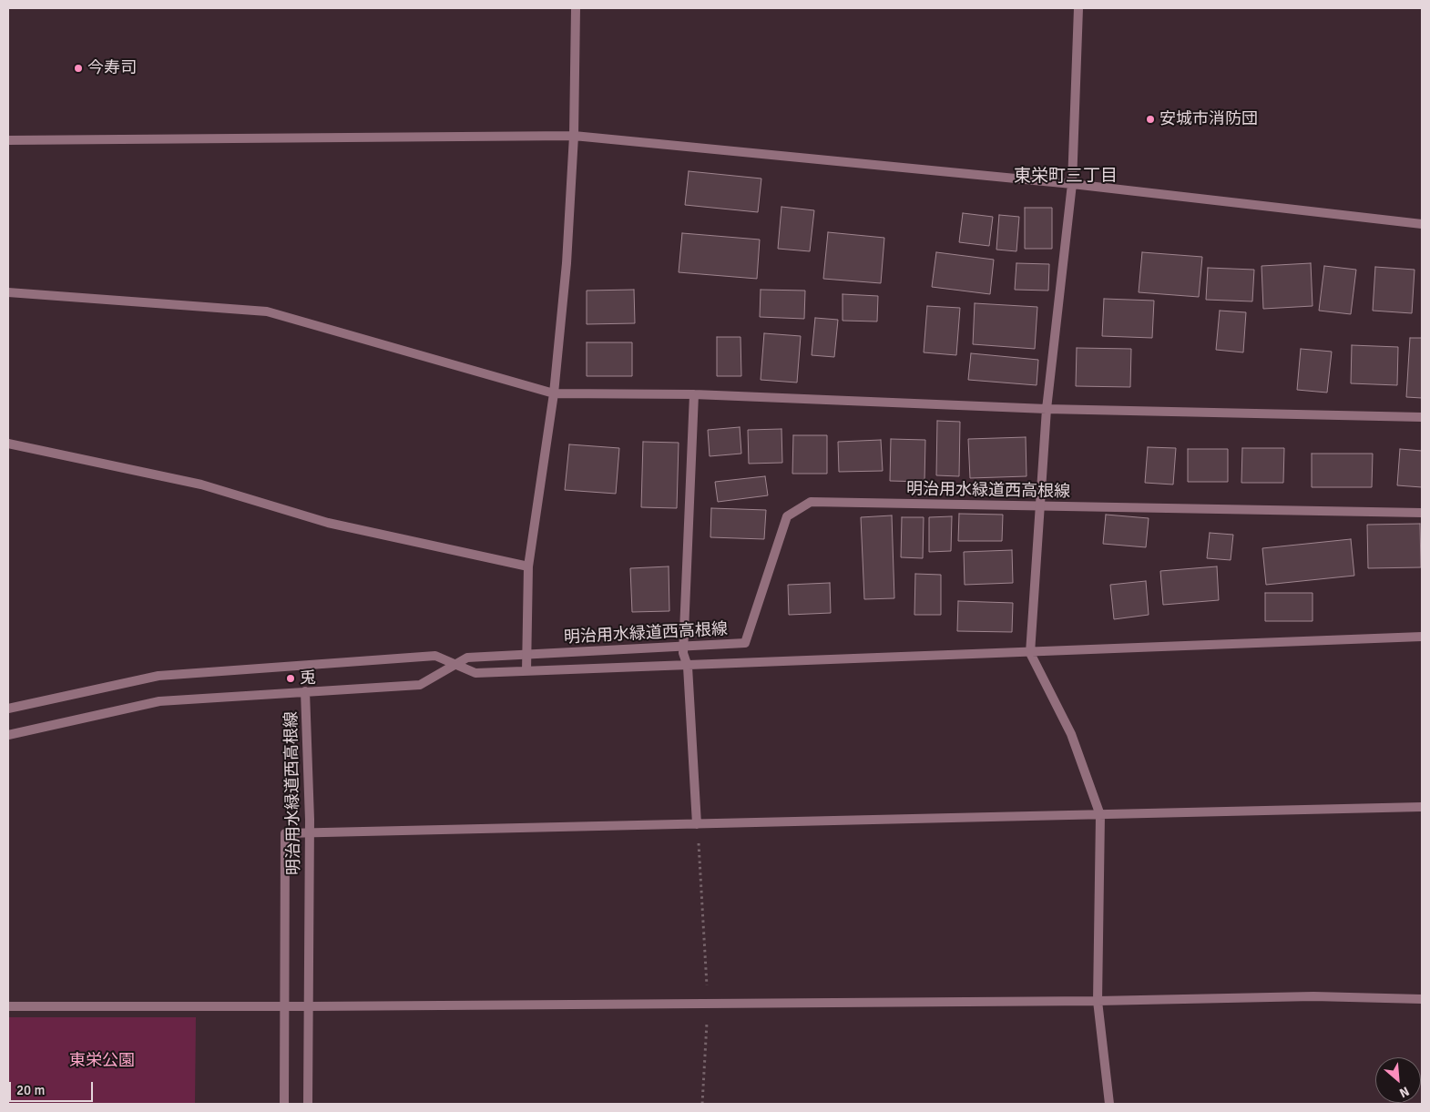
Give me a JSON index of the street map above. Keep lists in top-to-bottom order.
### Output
{
  "streets": {
    "street": ["明治用水緑道西高根線"]
  },
  "districts": ["東栄町三丁目"],
  "parks": ["東栄公園"],
  "places": ["今寿司", "安城市消防団", "兎"],
  "scale_bar": "20 m",
  "north": "bottom right"
}
